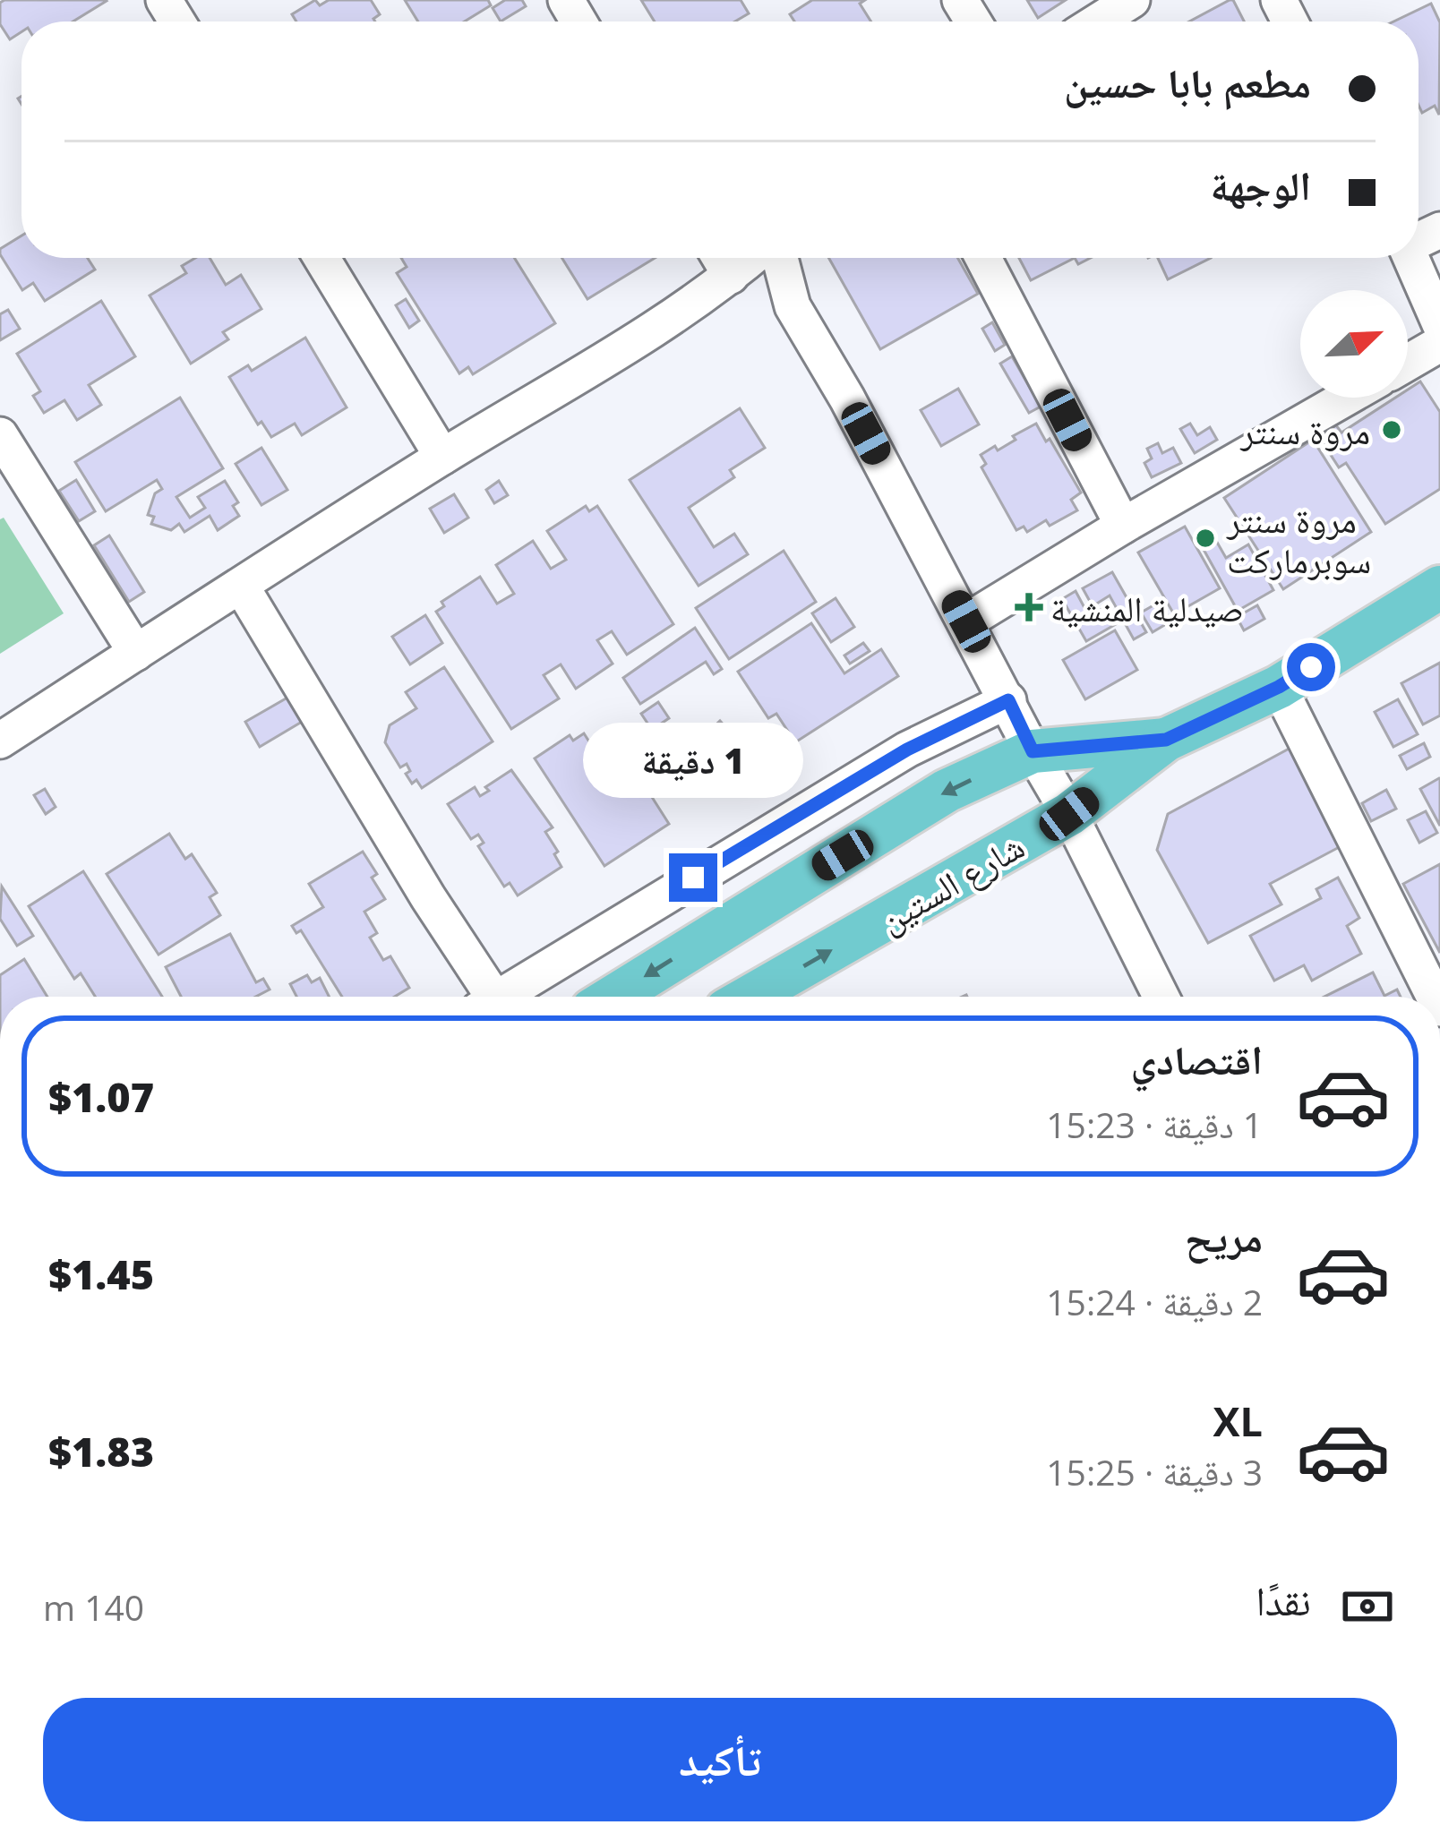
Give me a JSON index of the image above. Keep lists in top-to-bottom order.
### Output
{
  "streets": {
    "main road": ["شارع الستين"]
  },
  "places": {
    "other": ["مروة سنتر", "مروة سنتر سوبرماركت"],
    "health": ["صيدلية المنشية"]
  },
  "north": "top right",
  "page": {
    "banner": ["مطعم بابا حسين", "الوجهة"],
    "bubble": "1 دقيقة",
    "list": [
      {
        "name": "اقتصادي",
        "note": "1 دقيقة · 15:23",
        "value": "$1.07"
      },
      {
        "name": "مريح",
        "note": "2 دقيقة · 15:24",
        "value": "$1.45"
      },
      {
        "name": "XL",
        "note": "3 دقيقة · 15:25",
        "value": "$1.83"
      }
    ],
    "pay": ["نقدًا", "140 m"],
    "buttons": "تأكيد"
  }
}
